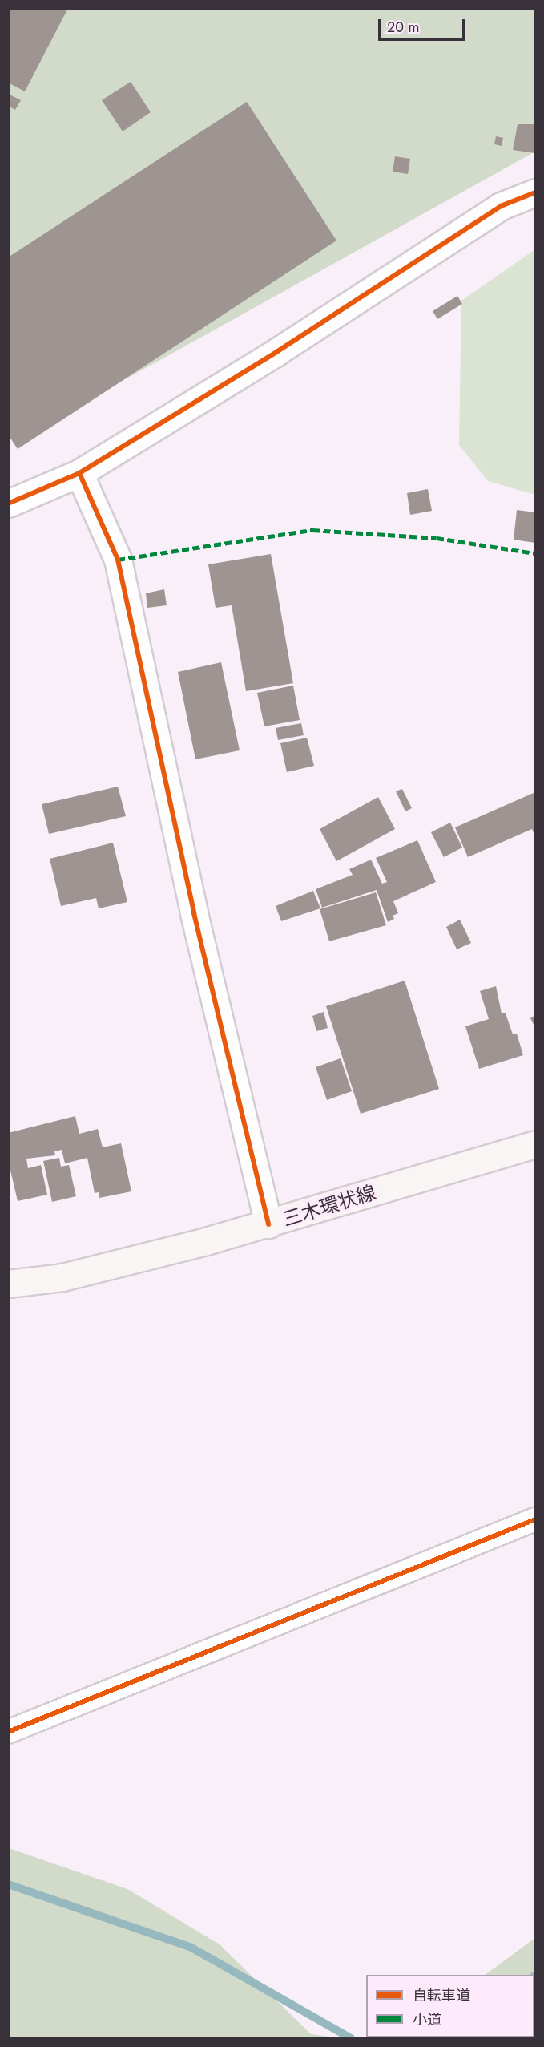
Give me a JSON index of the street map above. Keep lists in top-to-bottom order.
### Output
{
  "streets": {
    "main road": ["三木環状線"]
  },
  "legend": ["自転車道", "小道"],
  "scale_bar": "20 m"
}
